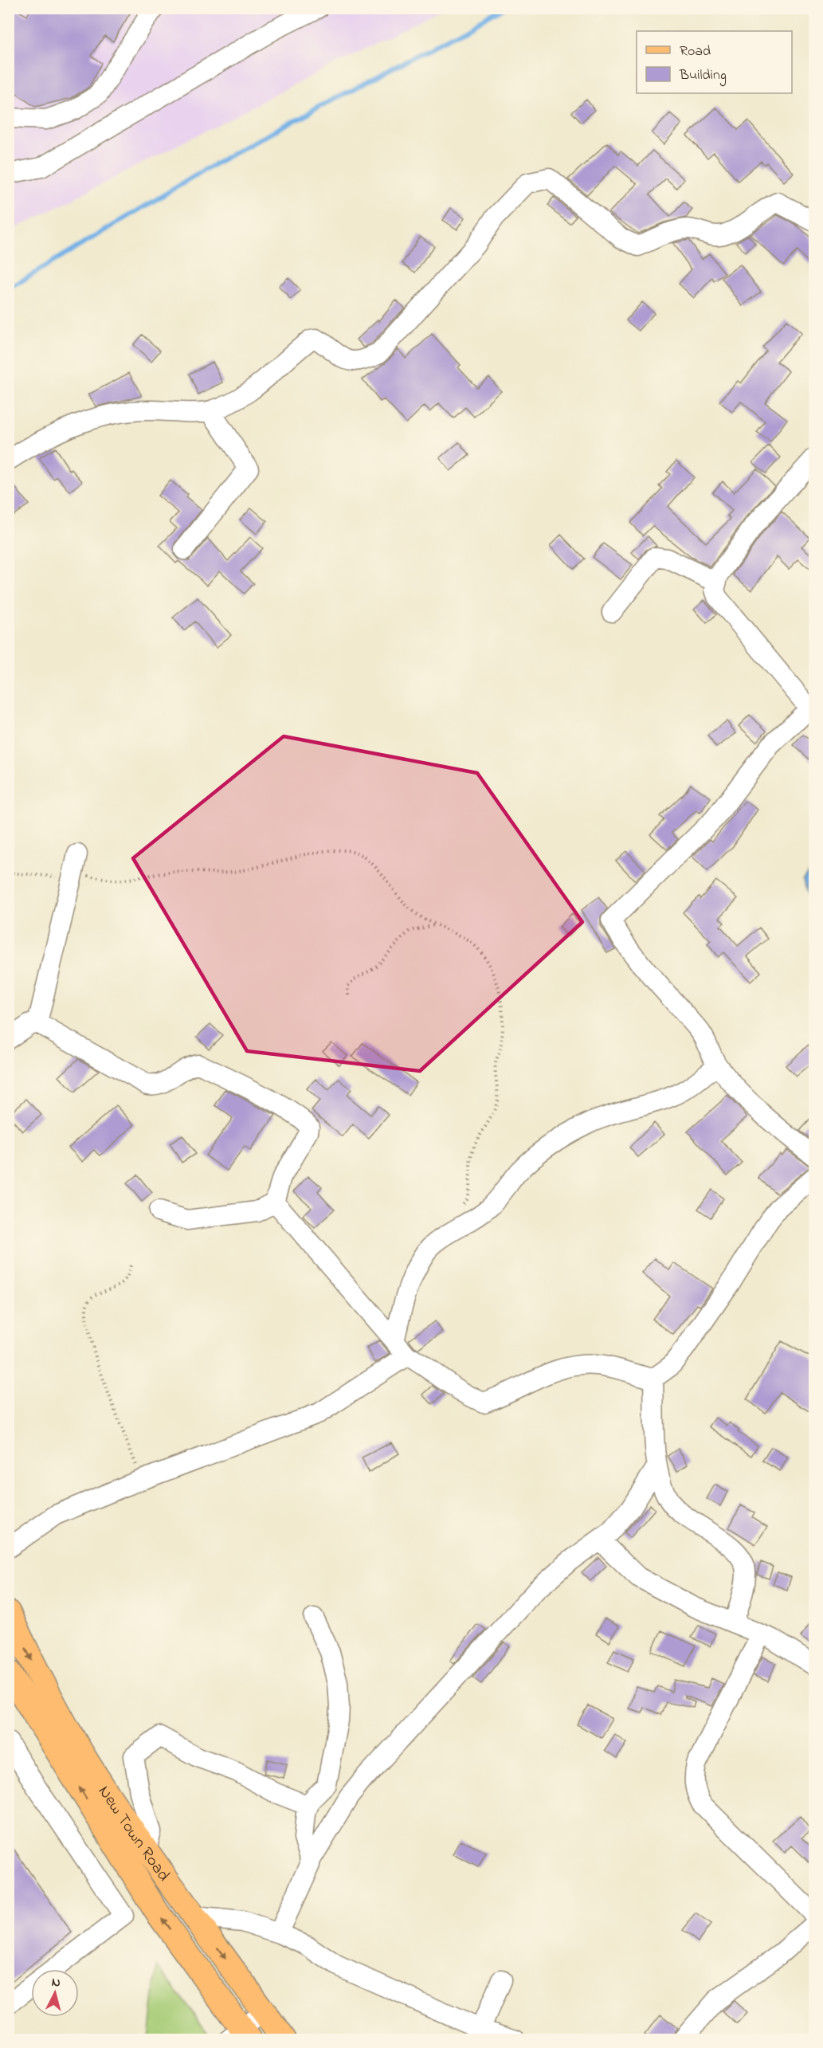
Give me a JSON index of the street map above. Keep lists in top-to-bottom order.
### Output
{
  "streets": {
    "main road": ["New Town Road"]
  },
  "legend": ["Road", "Building"],
  "north": "top"
}
